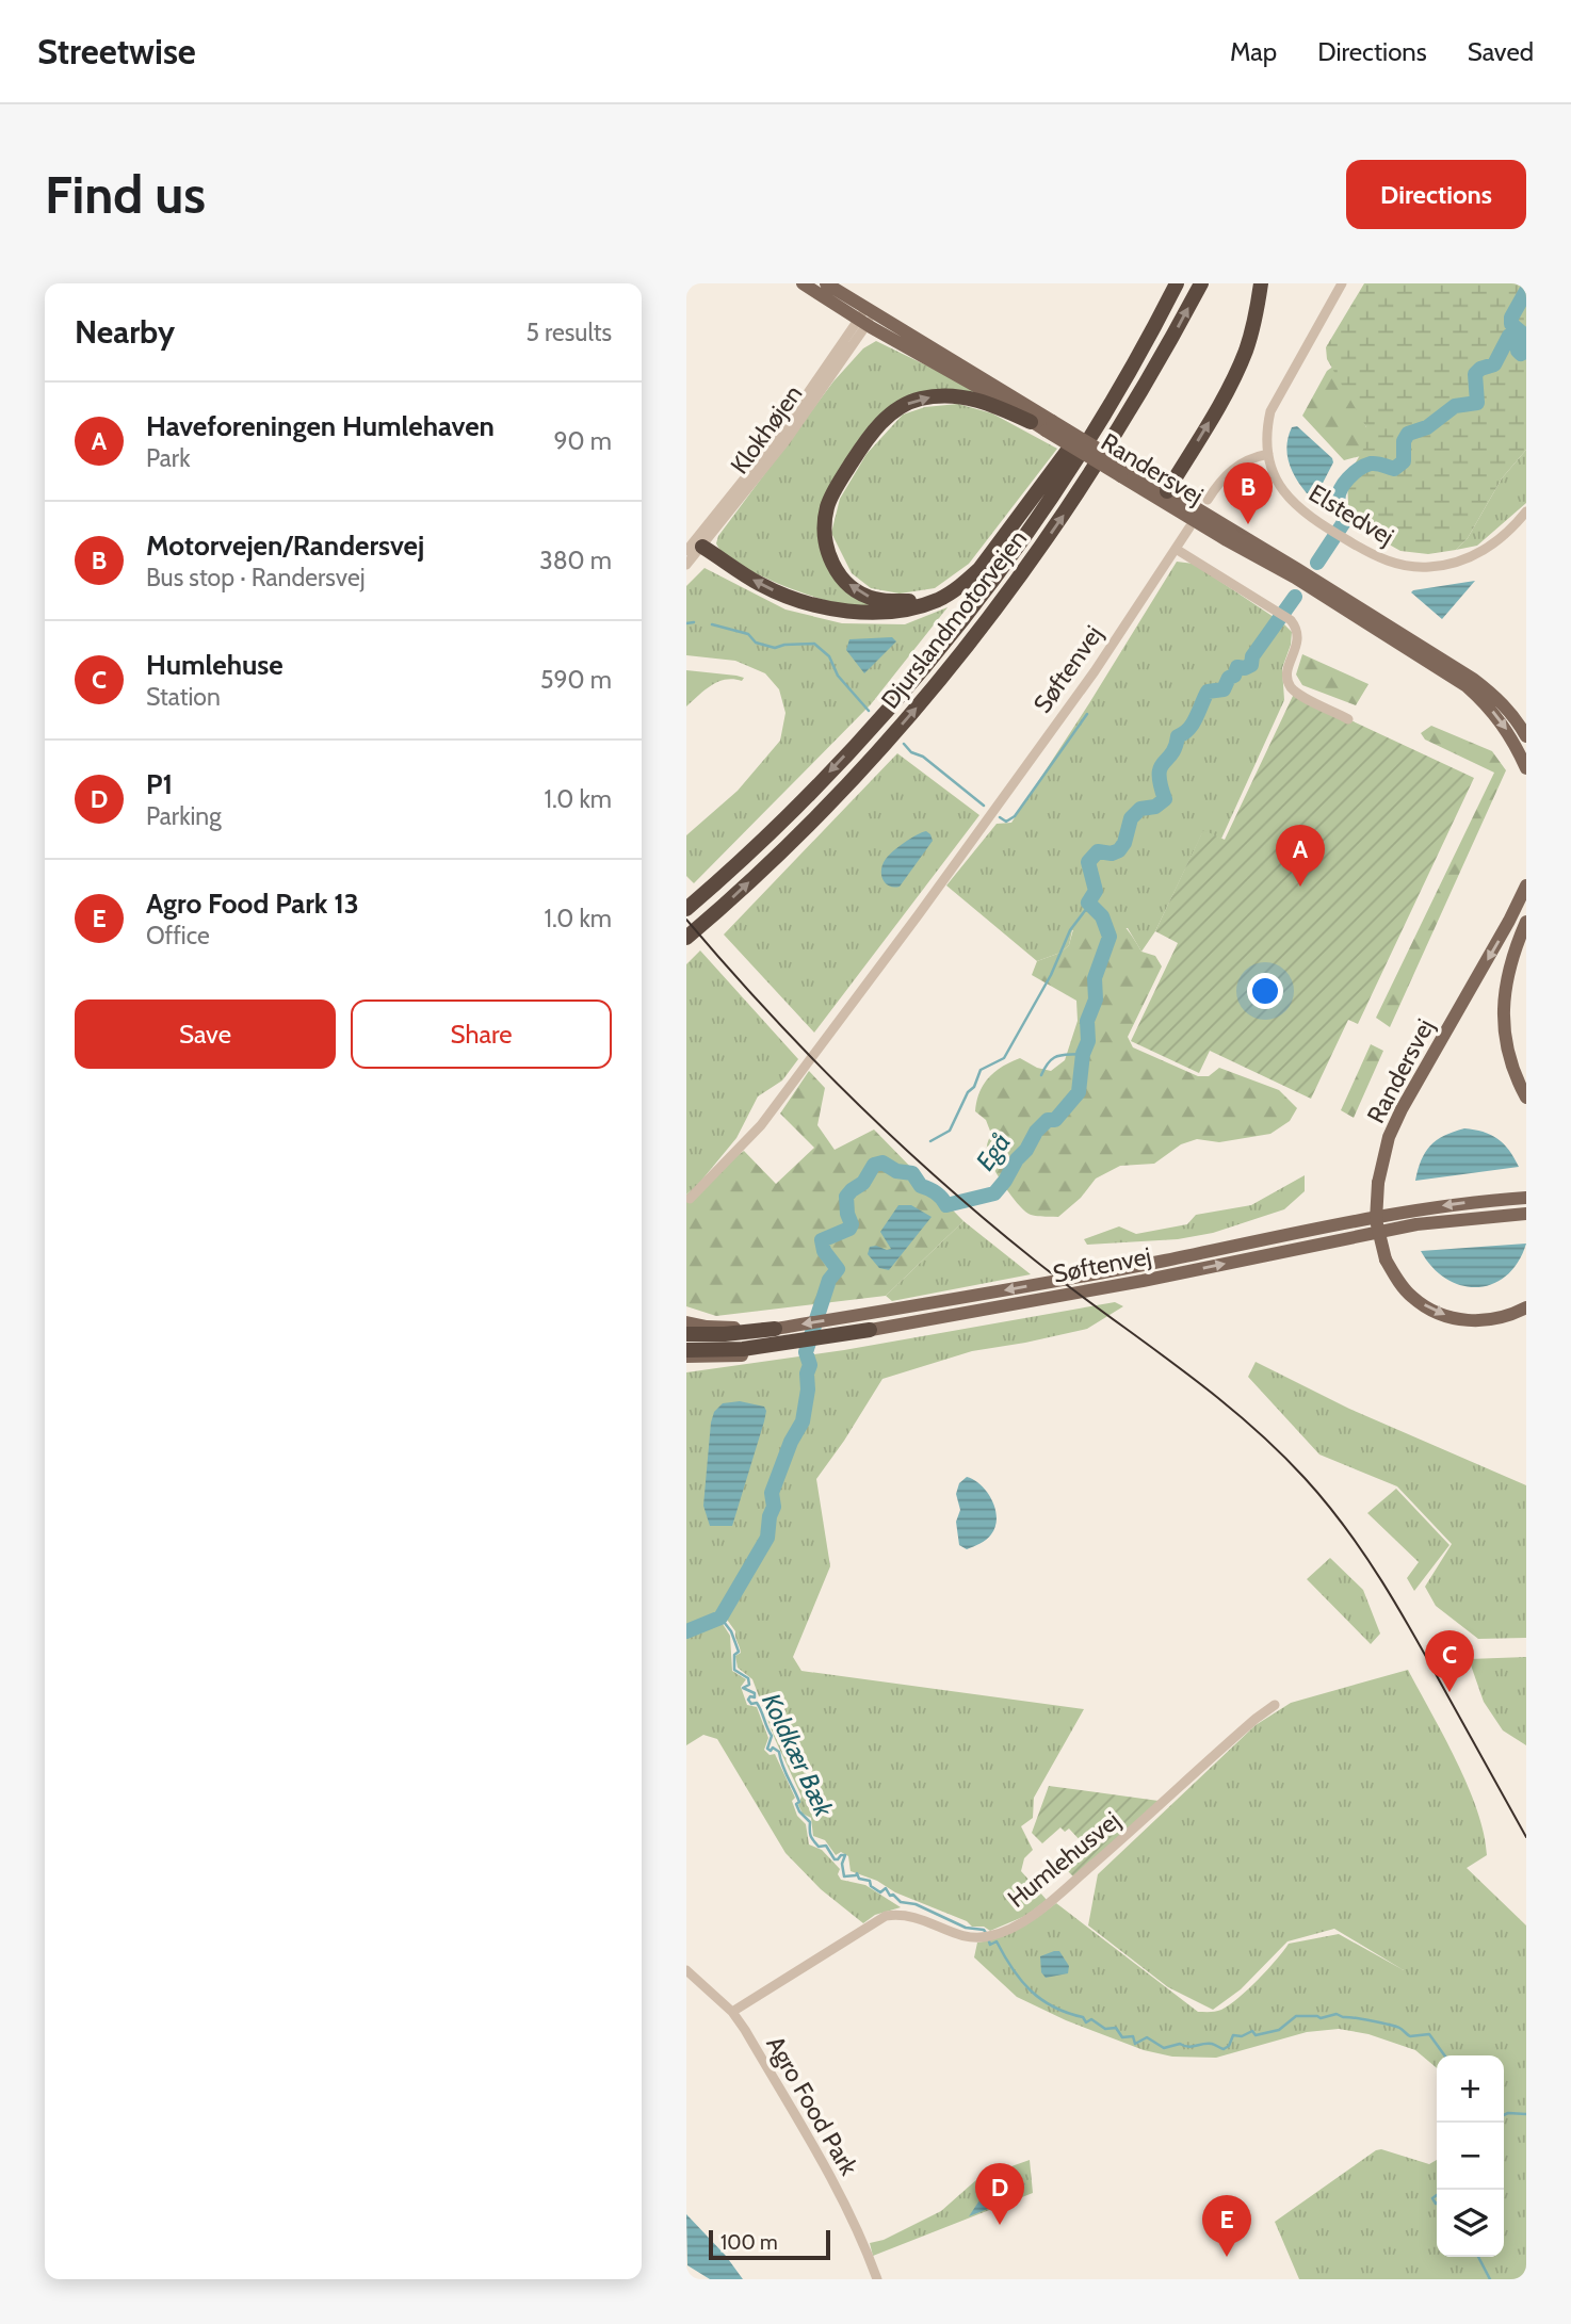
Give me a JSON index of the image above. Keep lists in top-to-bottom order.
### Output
{
  "streets": {
    "highway": ["Djurslandmotorvejen"],
    "main road": ["Randersvej", "Søftenvej"],
    "street": [
      "Klokhøjen",
      "Elstedvej",
      "Humlehusvej",
      "Agro Food Park"
    ]
  },
  "crossings": [
    ["Klokhøjen", "Randersvej"],
    ["Humlehusvej", "Agro Food Park"]
  ],
  "water": ["Egå", "Koldkær Bæk"],
  "scale_bar": "100 m",
  "page": {
    "header": "Streetwise",
    "nav": ["Map", "Directions", "Saved"],
    "buttons": [
      "Directions",
      ["Save", "Share"]
    ],
    "title": "Find us",
    "heading": ["Nearby", "5 results"],
    "list": [
      {
        "mark": "A",
        "name": "Haveforeningen Humlehaven",
        "note": "Park",
        "value": "90 m"
      },
      {
        "mark": "B",
        "name": "Motorvejen/Randersvej",
        "note": "Bus stop · Randersvej",
        "value": "380 m"
      },
      {
        "mark": "C",
        "name": "Humlehuse",
        "note": "Station",
        "value": "590 m"
      },
      {
        "mark": "D",
        "name": "P1",
        "note": "Parking",
        "value": "1.0 km"
      },
      {
        "mark": "E",
        "name": "Agro Food Park 13",
        "note": "Office",
        "value": "1.0 km"
      }
    ],
    "pins": [
      "B",
      "A",
      "C",
      "D",
      "E"
    ],
    "map_buttons": ["+", "−"],
    "scale": "100 m"
  }
}
